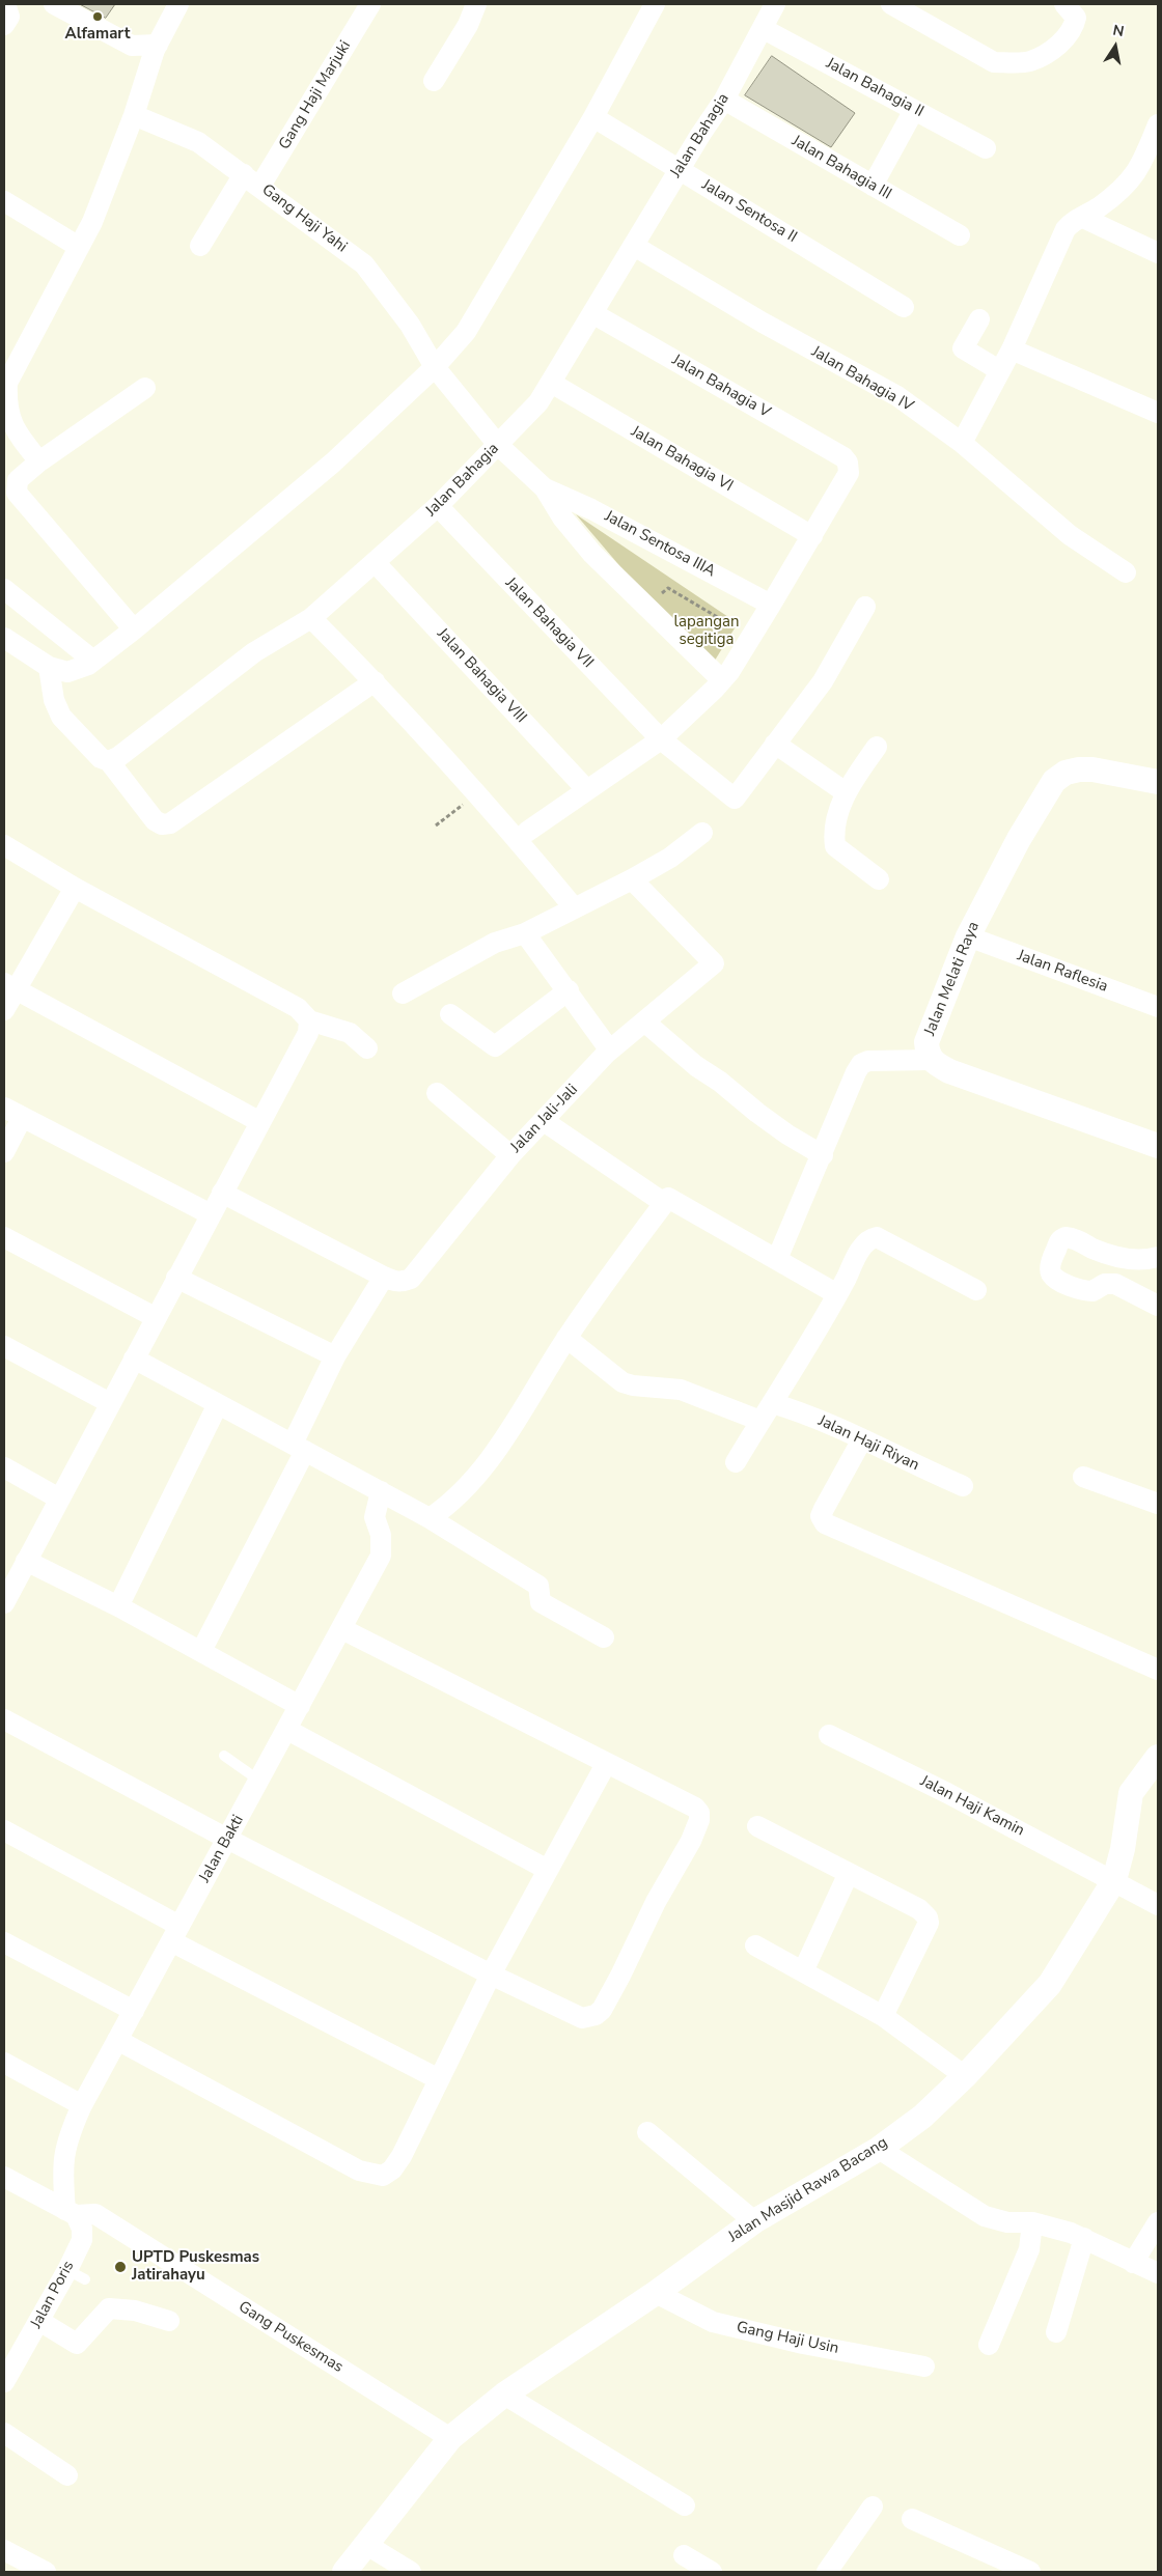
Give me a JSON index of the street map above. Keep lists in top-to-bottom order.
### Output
{
  "streets": {
    "street": [
      "Jalan Bahagia II",
      "Gang Haji Marjuki",
      "Jalan Bahagia",
      "Jalan Bahagia III",
      "Jalan Sentosa II",
      "Gang Haji Yahi",
      "Jalan Bahagia IV",
      "Jalan Bahagia V",
      "Jalan Bahagia VI",
      "Jalan Sentosa IIIA",
      "Jalan Bahagia VII",
      "Jalan Bahagia VIII",
      "Jalan Raflesia",
      "Jalan Melati Raya",
      "Jalan Jali-Jali",
      "Jalan Haji Riyan",
      "Jalan Haji Kamin",
      "Jalan Bakti",
      "Jalan Masjid Rawa Bacang",
      "Jalan Poris",
      "Gang Puskesmas",
      "Gang Haji Usin"
    ]
  },
  "crossings": [
    ["Jalan Bahagia II", "Jalan Bahagia"],
    ["Gang Haji Marjuki", "Gang Haji Yahi"],
    ["Jalan Bahagia", "Jalan Bahagia III"],
    ["Jalan Bahagia", "Jalan Sentosa II"],
    ["Jalan Bahagia", "Gang Haji Yahi"],
    ["Jalan Bahagia", "Jalan Bahagia IV"],
    ["Jalan Bahagia", "Jalan Bahagia V"],
    ["Jalan Bahagia", "Jalan Bahagia VI"],
    ["Jalan Bahagia", "Jalan Bahagia VII"],
    ["Jalan Bahagia", "Jalan Bahagia VIII"],
    ["Gang Haji Yahi", "Jalan Sentosa IIIA"],
    ["Jalan Bahagia V", "Jalan Bahagia VI"],
    ["Jalan Raflesia", "Jalan Melati Raya"],
    ["Jalan Haji Kamin", "Jalan Masjid Rawa Bacang"],
    ["Jalan Bakti", "Jalan Poris"],
    ["Jalan Bakti", "Gang Puskesmas"],
    ["Jalan Masjid Rawa Bacang", "Gang Puskesmas"],
    ["Jalan Masjid Rawa Bacang", "Gang Haji Usin"],
    ["Jalan Poris", "Gang Puskesmas"]
  ],
  "parks": ["lapangan segitiga"],
  "places": ["Alfamart", "UPTD Puskesmas Jatirahayu"],
  "north": "top"
}
